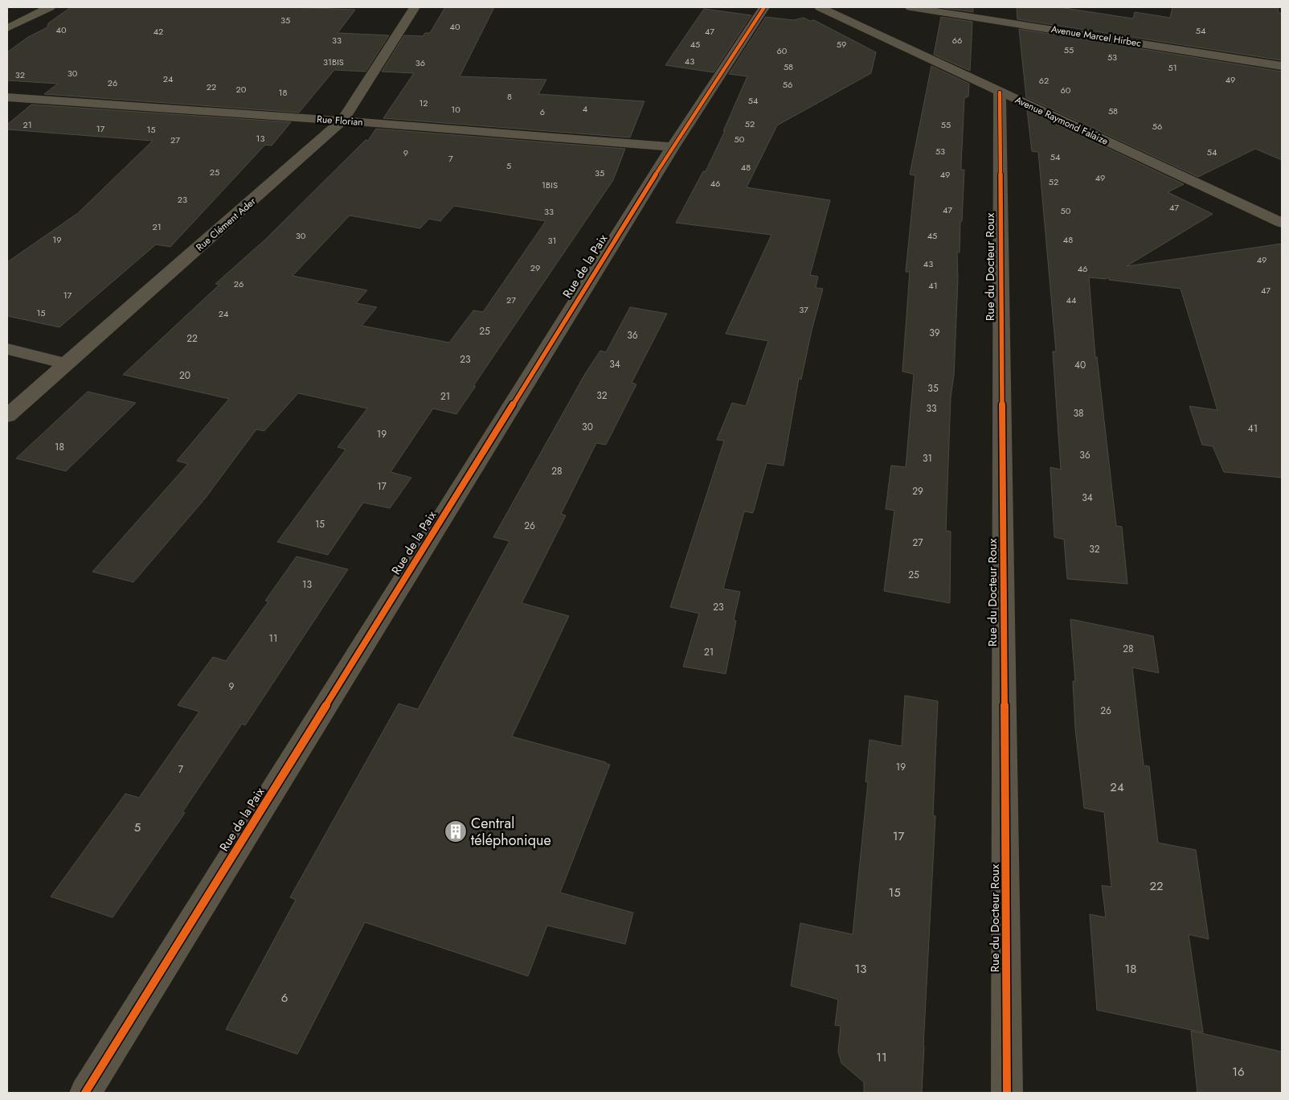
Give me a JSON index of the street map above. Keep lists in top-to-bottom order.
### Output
{
  "streets": {
    "street": [
      "Avenue Marcel Hirbec",
      "Rue Florian",
      "Avenue Raymond Falaize",
      "Rue Clément Ader",
      "Rue de la Paix",
      "Rue du Docteur Roux"
    ]
  },
  "crossings": [
    ["Rue Florian", "Rue Clément Ader"],
    ["Rue Florian", "Rue de la Paix"],
    ["Avenue Raymond Falaize", "Rue du Docteur Roux"]
  ],
  "places": {
    "building": ["Central téléphonique"]
  },
  "house_numbers": [
    "35",
    "40",
    "40",
    "54",
    "42",
    "47",
    "33",
    "66",
    "45",
    "59",
    "55",
    "60",
    "53",
    "43",
    "31BIS",
    "36",
    "58",
    "51",
    "30",
    "32",
    "24",
    "49",
    "62",
    "26",
    "56",
    "22",
    "20",
    "60",
    "18",
    "8",
    "54",
    "12",
    "4",
    "10",
    "58",
    "6",
    "52",
    "21",
    "55",
    "56",
    "17",
    "15",
    "13",
    "50",
    "27",
    "53",
    "54",
    "9",
    "54",
    "7",
    "5",
    "48",
    "25",
    "35",
    "49",
    "49",
    "52",
    "46",
    "1BIS",
    "23",
    "47",
    "47",
    "50",
    "33",
    "21",
    "30",
    "45",
    "19",
    "48",
    "31",
    "49",
    "43",
    "29",
    "46",
    "26",
    "41",
    "47",
    "17",
    "27",
    "44",
    "37",
    "15",
    "24",
    "25",
    "39",
    "36",
    "22",
    "23",
    "34",
    "40",
    "20",
    "35",
    "32",
    "21",
    "33",
    "38",
    "30",
    "41",
    "19",
    "18",
    "36",
    "31",
    "28",
    "17",
    "29",
    "34",
    "15",
    "26",
    "27",
    "32",
    "25",
    "13",
    "23",
    "11",
    "28",
    "21",
    "9",
    "26",
    "19",
    "7",
    "24",
    "5",
    "17",
    "22",
    "15",
    "13",
    "18",
    "6",
    "11",
    "16"
  ]
}
